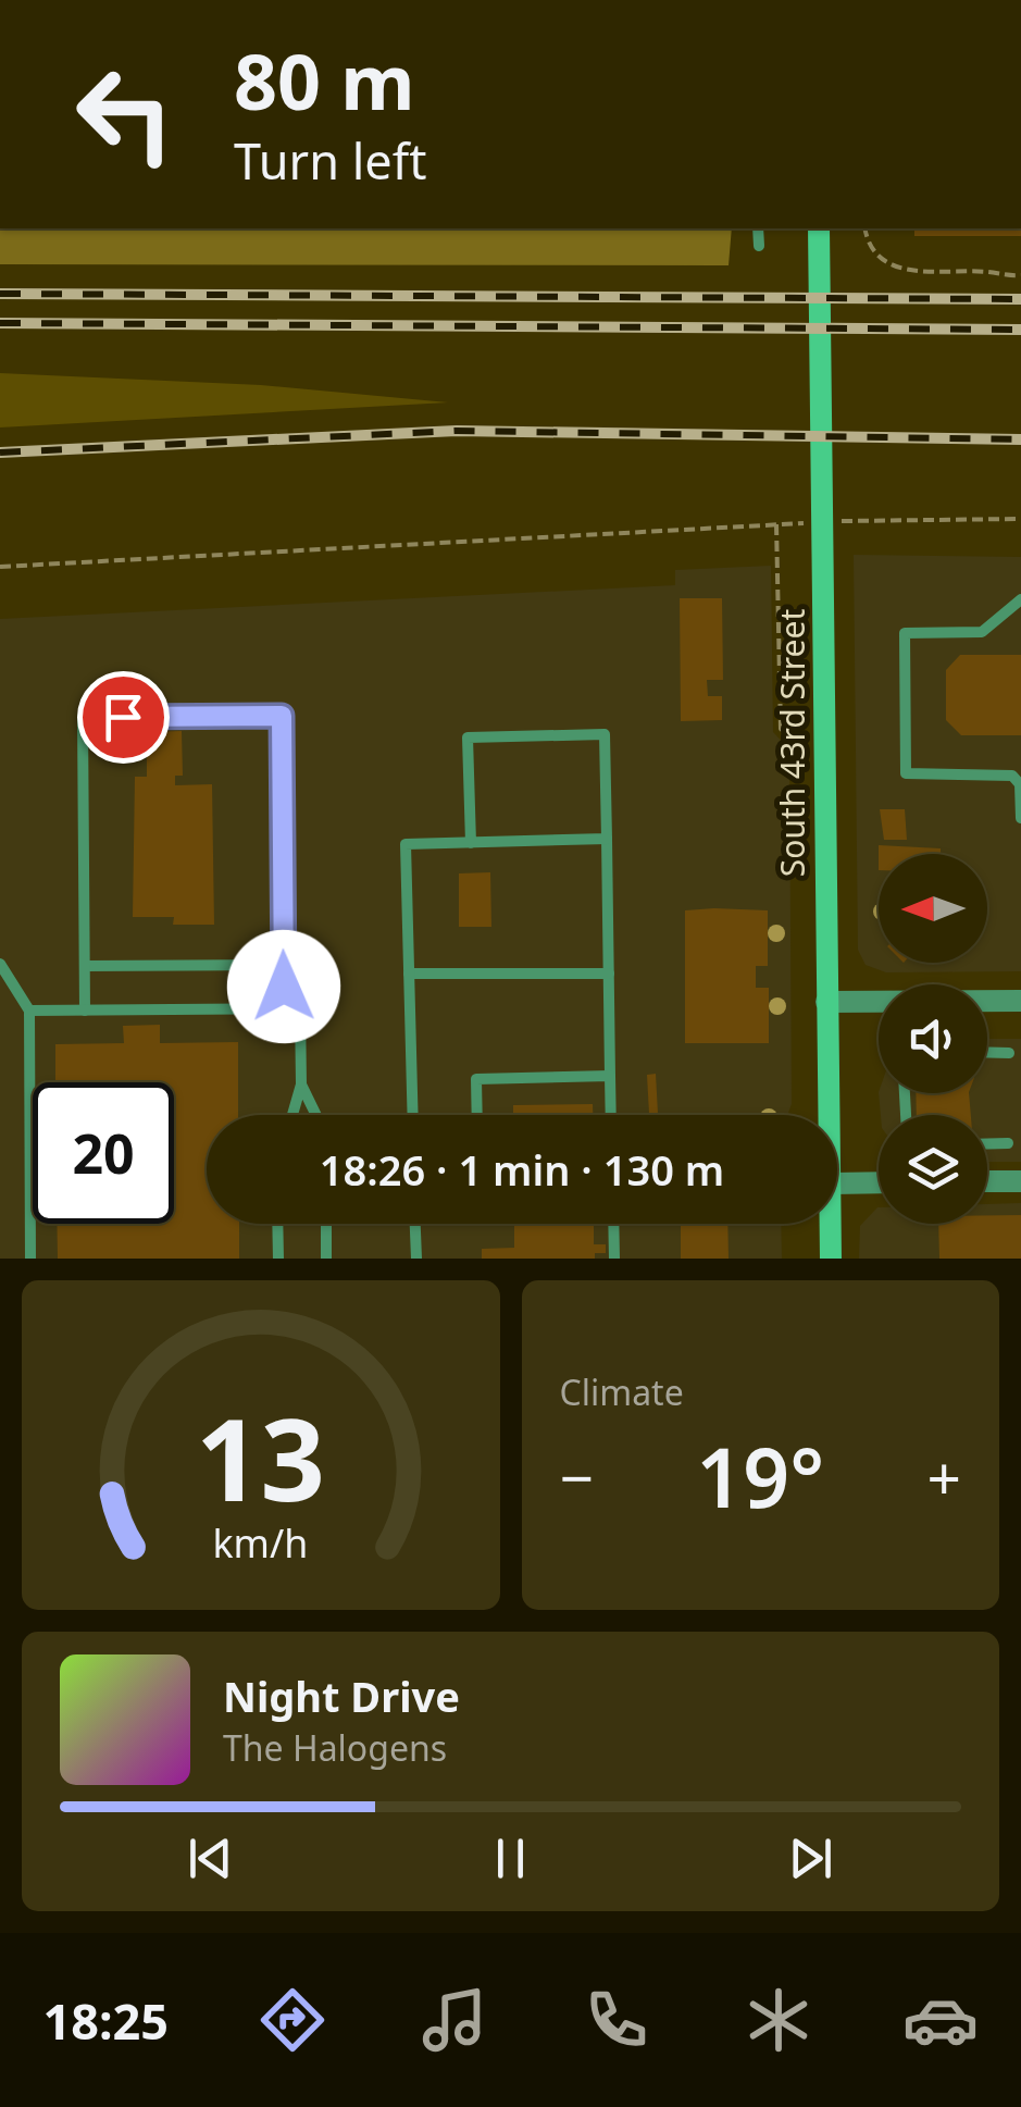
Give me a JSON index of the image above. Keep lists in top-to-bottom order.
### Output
{
  "streets": {
    "main road": ["South 43rd Street"]
  },
  "north": "left",
  "page": {
    "turn": ["80 m", "Turn left"],
    "limit": "20",
    "trip": "18:26 · 1 min · 130 m",
    "tile": "Climate",
    "heat": ["−", "19°", "+"],
    "song": ["Night Drive", "The Halogens"],
    "tabs": "18:25",
    "gauge": ["13", "km/h"]
  }
}
